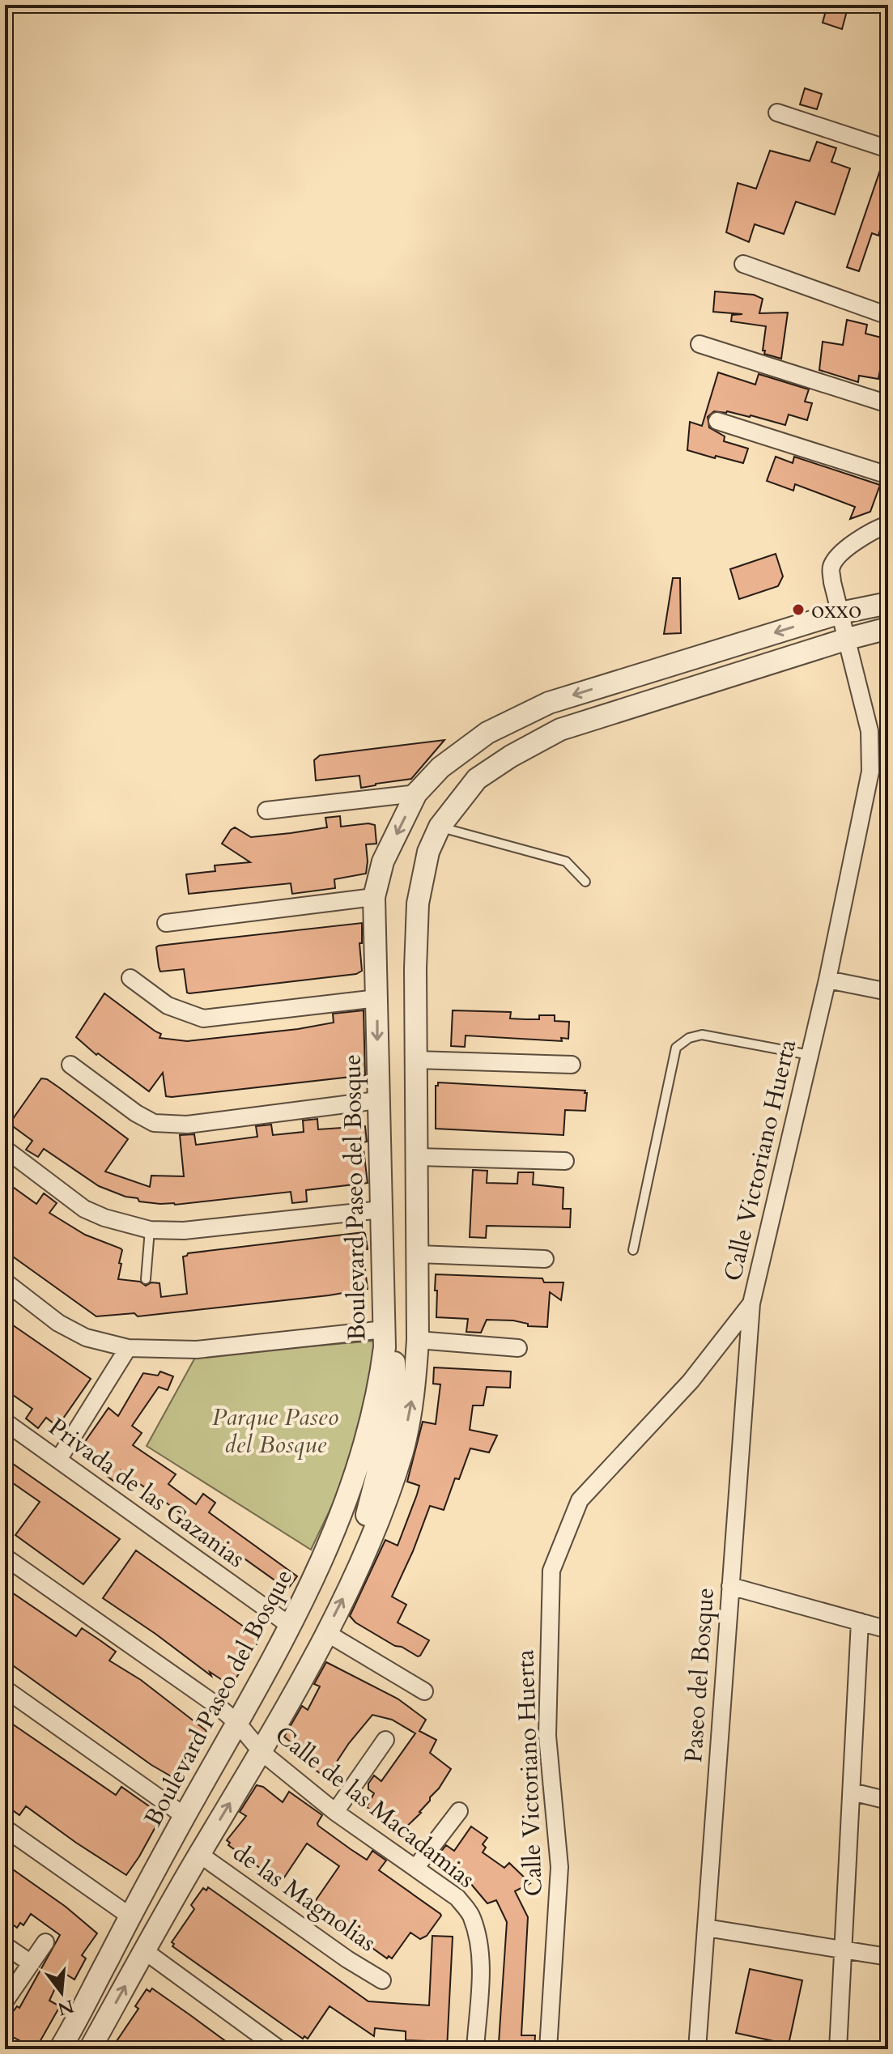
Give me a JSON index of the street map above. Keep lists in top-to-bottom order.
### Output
{
  "streets": {
    "street": [
      "Calle Victoriano Huerta",
      "Boulevard Paseo del Bosque",
      "Privada de las Gazanias",
      "Paseo del Bosque",
      "Calle de las Macadamias",
      "de las Magnolias"
    ]
  },
  "crossings": [
    ["Calle Victoriano Huerta", "Boulevard Paseo del Bosque"],
    ["Calle Victoriano Huerta", "Paseo del Bosque"],
    ["Boulevard Paseo del Bosque", "Privada de las Gazanias"],
    ["Boulevard Paseo del Bosque", "Calle de las Macadamias"]
  ],
  "parks": ["Parque Paseo del Bosque"],
  "places": ["oxxo"],
  "north": "bottom"
}
